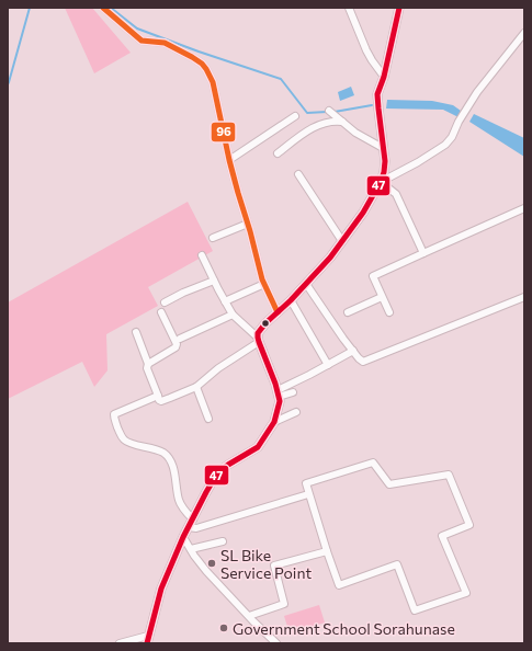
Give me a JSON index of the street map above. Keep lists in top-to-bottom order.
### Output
{
  "places": ["SL Bike Service Point", "Government School Sorahunase"],
  "lines": ["transit line 96", "transit line 47"]
}
